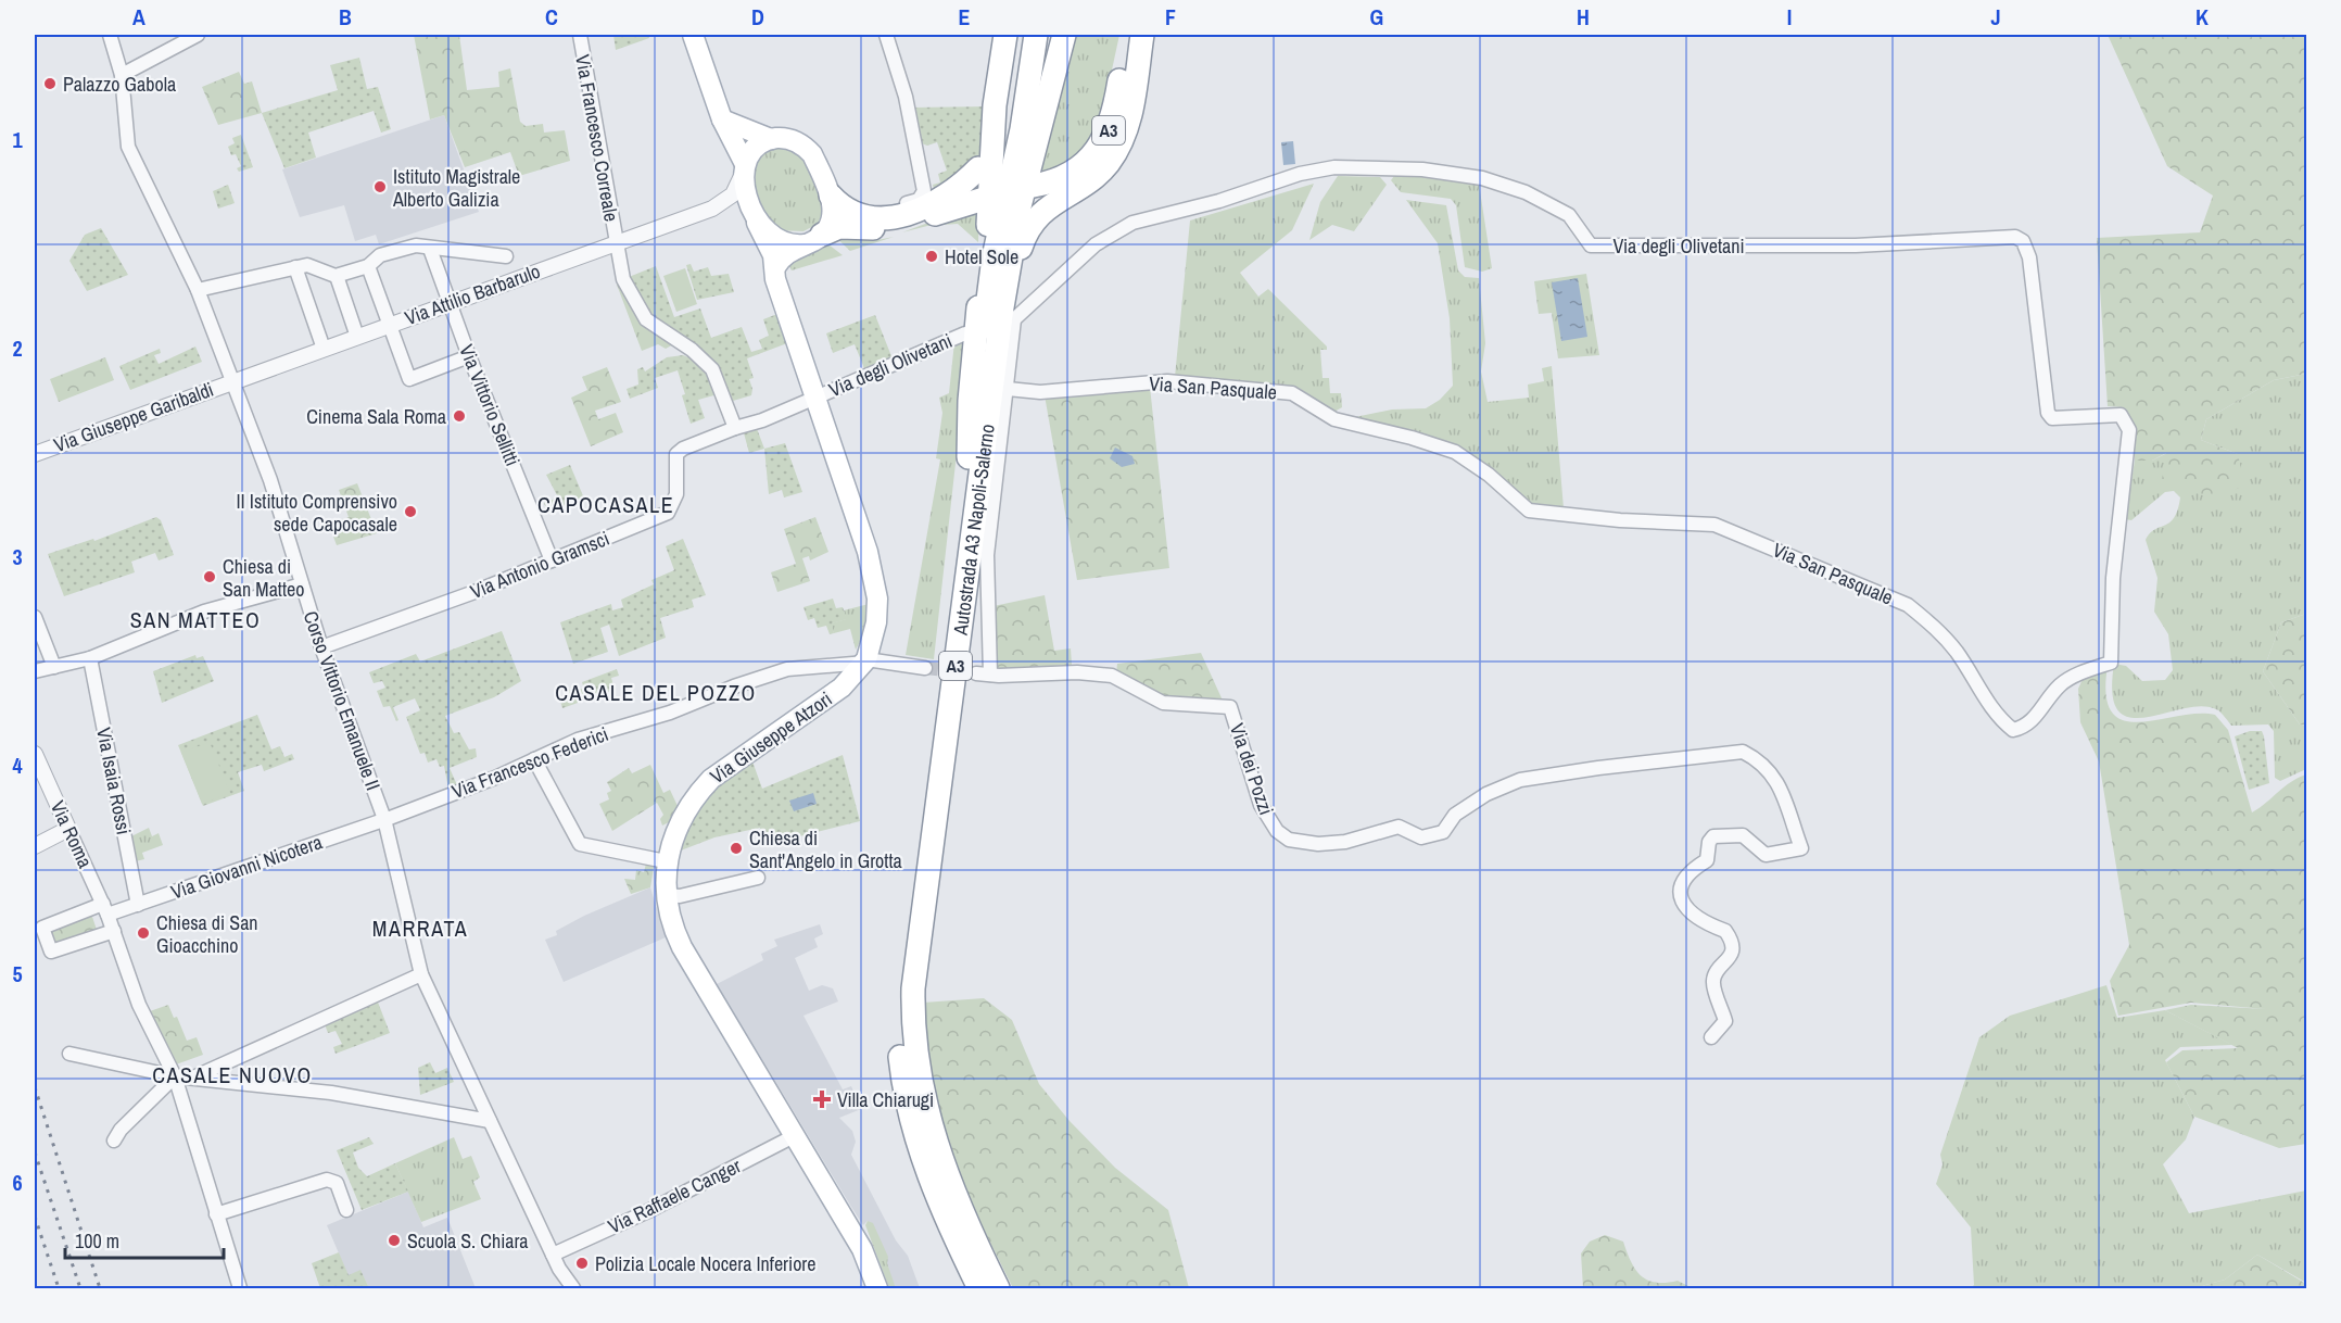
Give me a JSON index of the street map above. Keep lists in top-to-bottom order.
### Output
{
  "streets": {
    "highway": ["A3", "Autostrada A3 Napoli-Salerno"],
    "main road": ["Via Giuseppe Atzori"],
    "street": [
      "Via Francesco Correale",
      "Via degli Olivetani",
      "Via Attilio Barbarulo",
      "Via San Pasquale",
      "Via Vittorio Sellitti",
      "Via Giuseppe Garibaldi",
      "Via Antonio Gramsci",
      "Corso Vittorio Emanuele II",
      "Via Francesco Federici",
      "Via dei Pozzi",
      "Via Isaia Rossi",
      "Via Roma",
      "Via Giovanni Nicotera",
      "Via Raffaele Canger"
    ]
  },
  "crossings": [
    ["A3", "Via degli Olivetani"],
    ["A3", "Autostrada A3 Napoli-Salerno"],
    ["Via Francesco Correale", "Via Attilio Barbarulo"],
    ["Via Francesco Correale", "Via Antonio Gramsci"],
    ["Via degli Olivetani", "Via San Pasquale"],
    ["Via degli Olivetani", "Autostrada A3 Napoli-Salerno"],
    ["Via degli Olivetani", "Via Antonio Gramsci"],
    ["Via degli Olivetani", "Via Giuseppe Atzori"],
    ["Via Attilio Barbarulo", "Via Vittorio Sellitti"],
    ["Via Attilio Barbarulo", "Via Giuseppe Garibaldi"],
    ["Via Attilio Barbarulo", "Corso Vittorio Emanuele II"],
    ["Via Attilio Barbarulo", "Via Giuseppe Atzori"],
    ["Via San Pasquale", "Via dei Pozzi"],
    ["Via Vittorio Sellitti", "Via Antonio Gramsci"],
    ["Via Giuseppe Garibaldi", "Corso Vittorio Emanuele II"],
    ["Via Antonio Gramsci", "Corso Vittorio Emanuele II"],
    ["Via Antonio Gramsci", "Via Giuseppe Atzori"],
    ["Corso Vittorio Emanuele II", "Via Francesco Federici"],
    ["Corso Vittorio Emanuele II", "Via Giovanni Nicotera"],
    ["Corso Vittorio Emanuele II", "Via Raffaele Canger"],
    ["Via Giuseppe Atzori", "Via Francesco Federici"],
    ["Via Giuseppe Atzori", "Via Raffaele Canger"],
    ["Via Francesco Federici", "Via Giovanni Nicotera"],
    ["Via Isaia Rossi", "Via Giovanni Nicotera"],
    ["Via Roma", "Via Giovanni Nicotera"]
  ],
  "districts": [
    "CAPOCASALE",
    "SAN MATTEO",
    "CASALE DEL POZZO",
    "MARRATA",
    "CASALE NUOVO"
  ],
  "places": {
    "other": [
      "Palazzo Gabola",
      "Istituto Magistrale Alberto Galizia",
      "Hotel Sole",
      "Cinema Sala Roma",
      "II Istituto Comprensivo sede Capocasale",
      "Chiesa di San Matteo",
      "Chiesa di Sant'Angelo in Grotta",
      "Chiesa di San Gioacchino",
      "Scuola S. Chiara",
      "Polizia Locale Nocera Inferiore"
    ],
    "health": ["Villa Chiarugi"]
  },
  "scale_bar": "100 m",
  "grid": {
    "columns": [
      "A",
      "B",
      "C",
      "D",
      "E",
      "F",
      "G",
      "H",
      "I",
      "J",
      "K"
    ],
    "rows": [
      "1",
      "2",
      "3",
      "4",
      "5",
      "6"
    ]
  }
}
